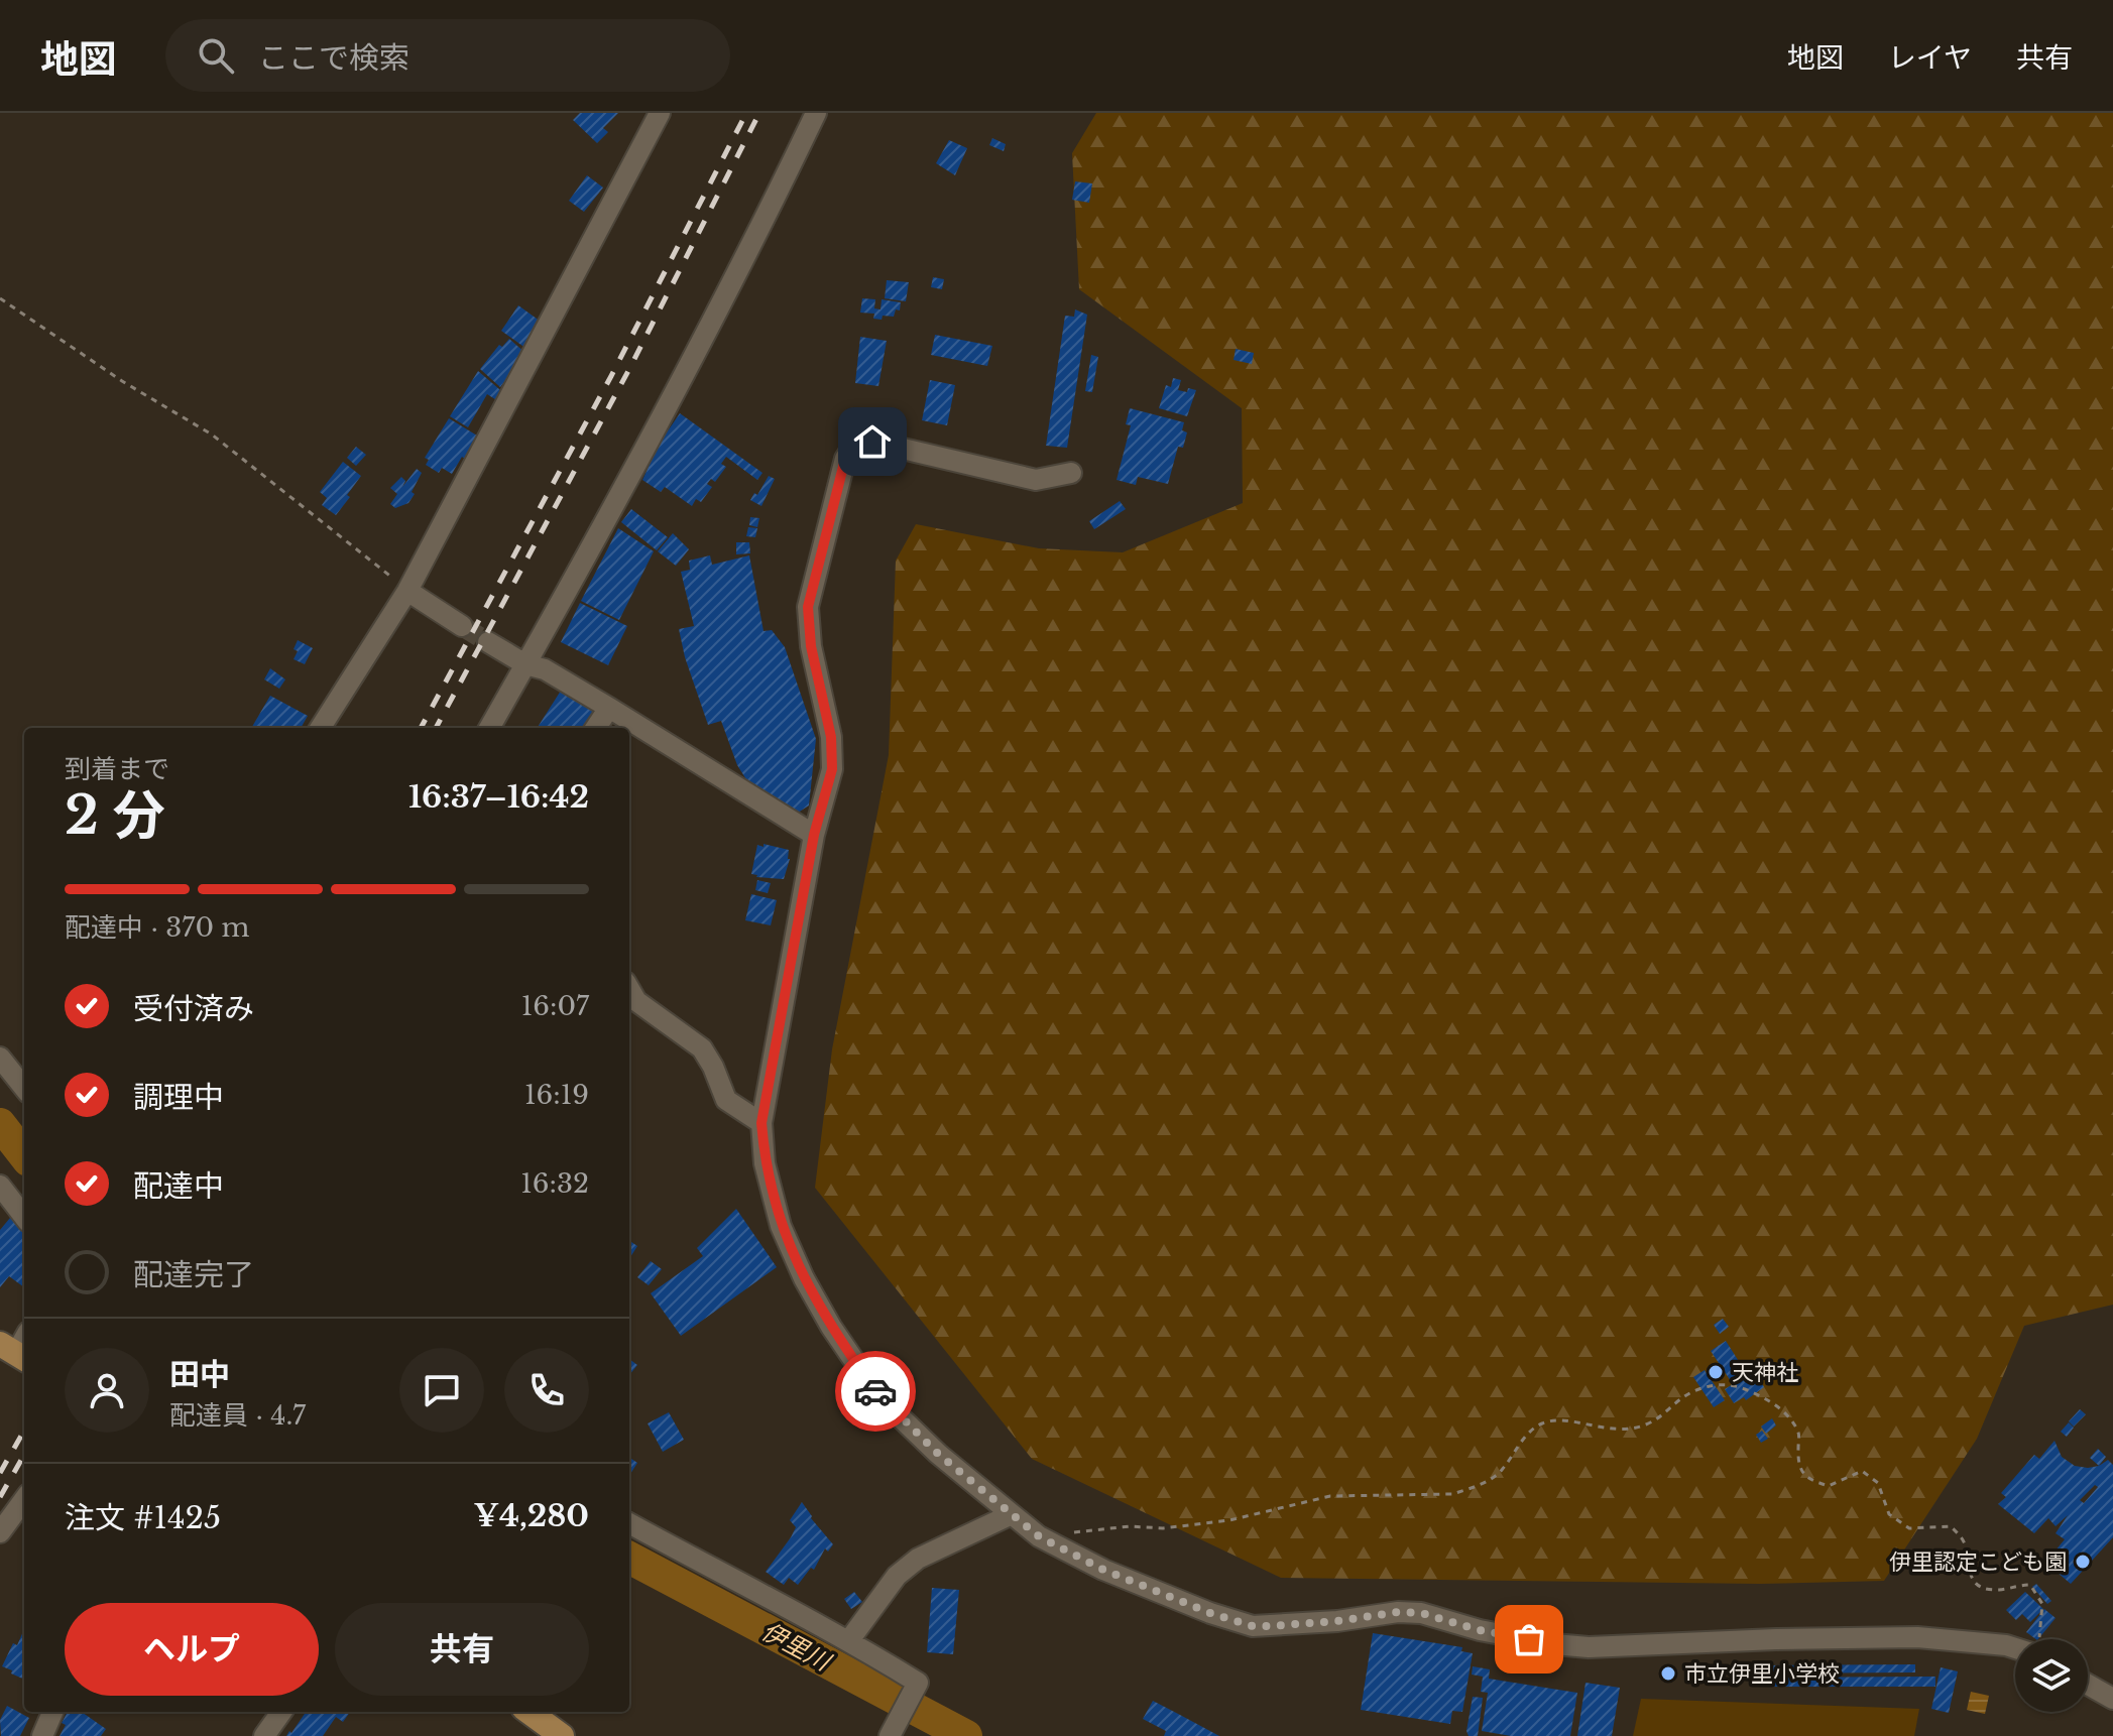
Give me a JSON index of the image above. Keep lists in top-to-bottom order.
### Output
{
  "water": ["伊里川"],
  "places": ["天神社", "伊里認定こども園", "市立伊里小学校"],
  "page": {
    "header": "地図",
    "search": "ここで検索",
    "nav": ["地図", "レイヤ", "共有"],
    "heading": ["2 分", "到着まで", "16:37–16:42"],
    "panel": [
      "田中",
      "配達員 · 4.7",
      "注文 #1425",
      "¥4,280"
    ],
    "bar": "配達中 · 370 m",
    "list": [
      ["受付済み", "16:07"],
      ["調理中", "16:19"],
      ["配達中", "16:32"],
      "配達完了"
    ],
    "buttons": ["ヘルプ", "共有"]
  }
}
